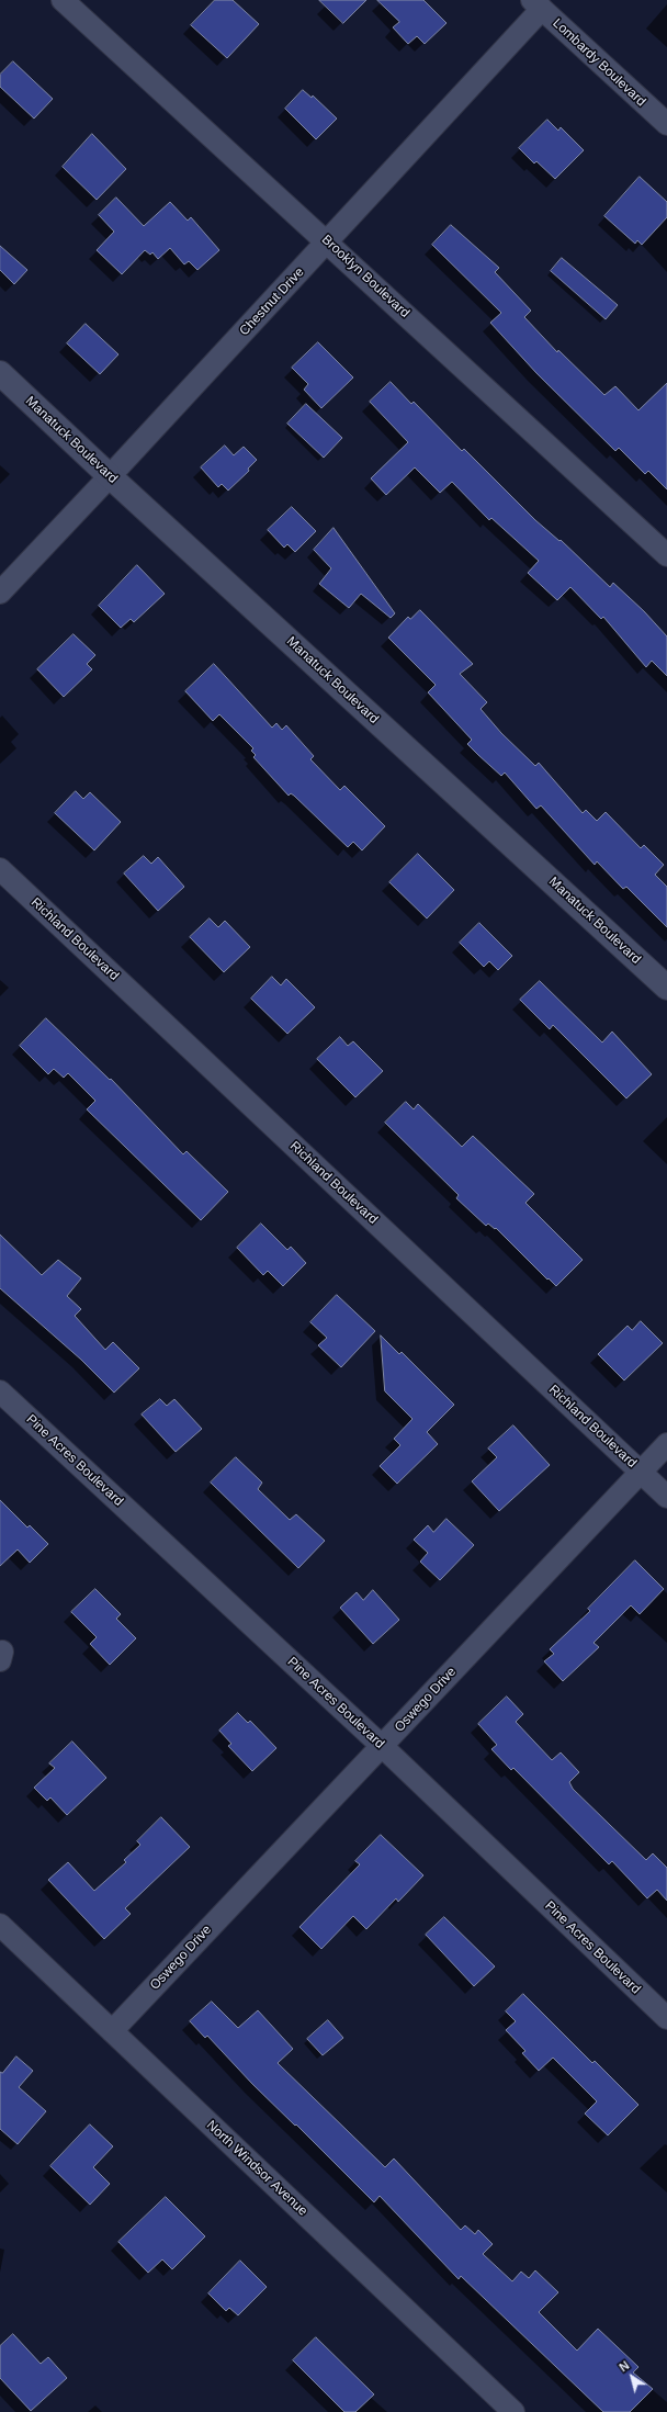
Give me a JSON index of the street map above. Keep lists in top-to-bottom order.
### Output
{
  "streets": {
    "street": [
      "Lombardy Boulevard",
      "Brooklyn Boulevard",
      "Chestnut Drive",
      "Manatuck Boulevard",
      "Richland Boulevard",
      "Pine Acres Boulevard",
      "Oswego Drive",
      "North Windsor Avenue"
    ]
  },
  "crossings": [
    ["Lombardy Boulevard", "Chestnut Drive"],
    ["Brooklyn Boulevard", "Chestnut Drive"],
    ["Chestnut Drive", "Manatuck Boulevard"],
    ["Richland Boulevard", "Oswego Drive"],
    ["Pine Acres Boulevard", "Oswego Drive"],
    ["Oswego Drive", "North Windsor Avenue"]
  ],
  "north": "top left"
}
